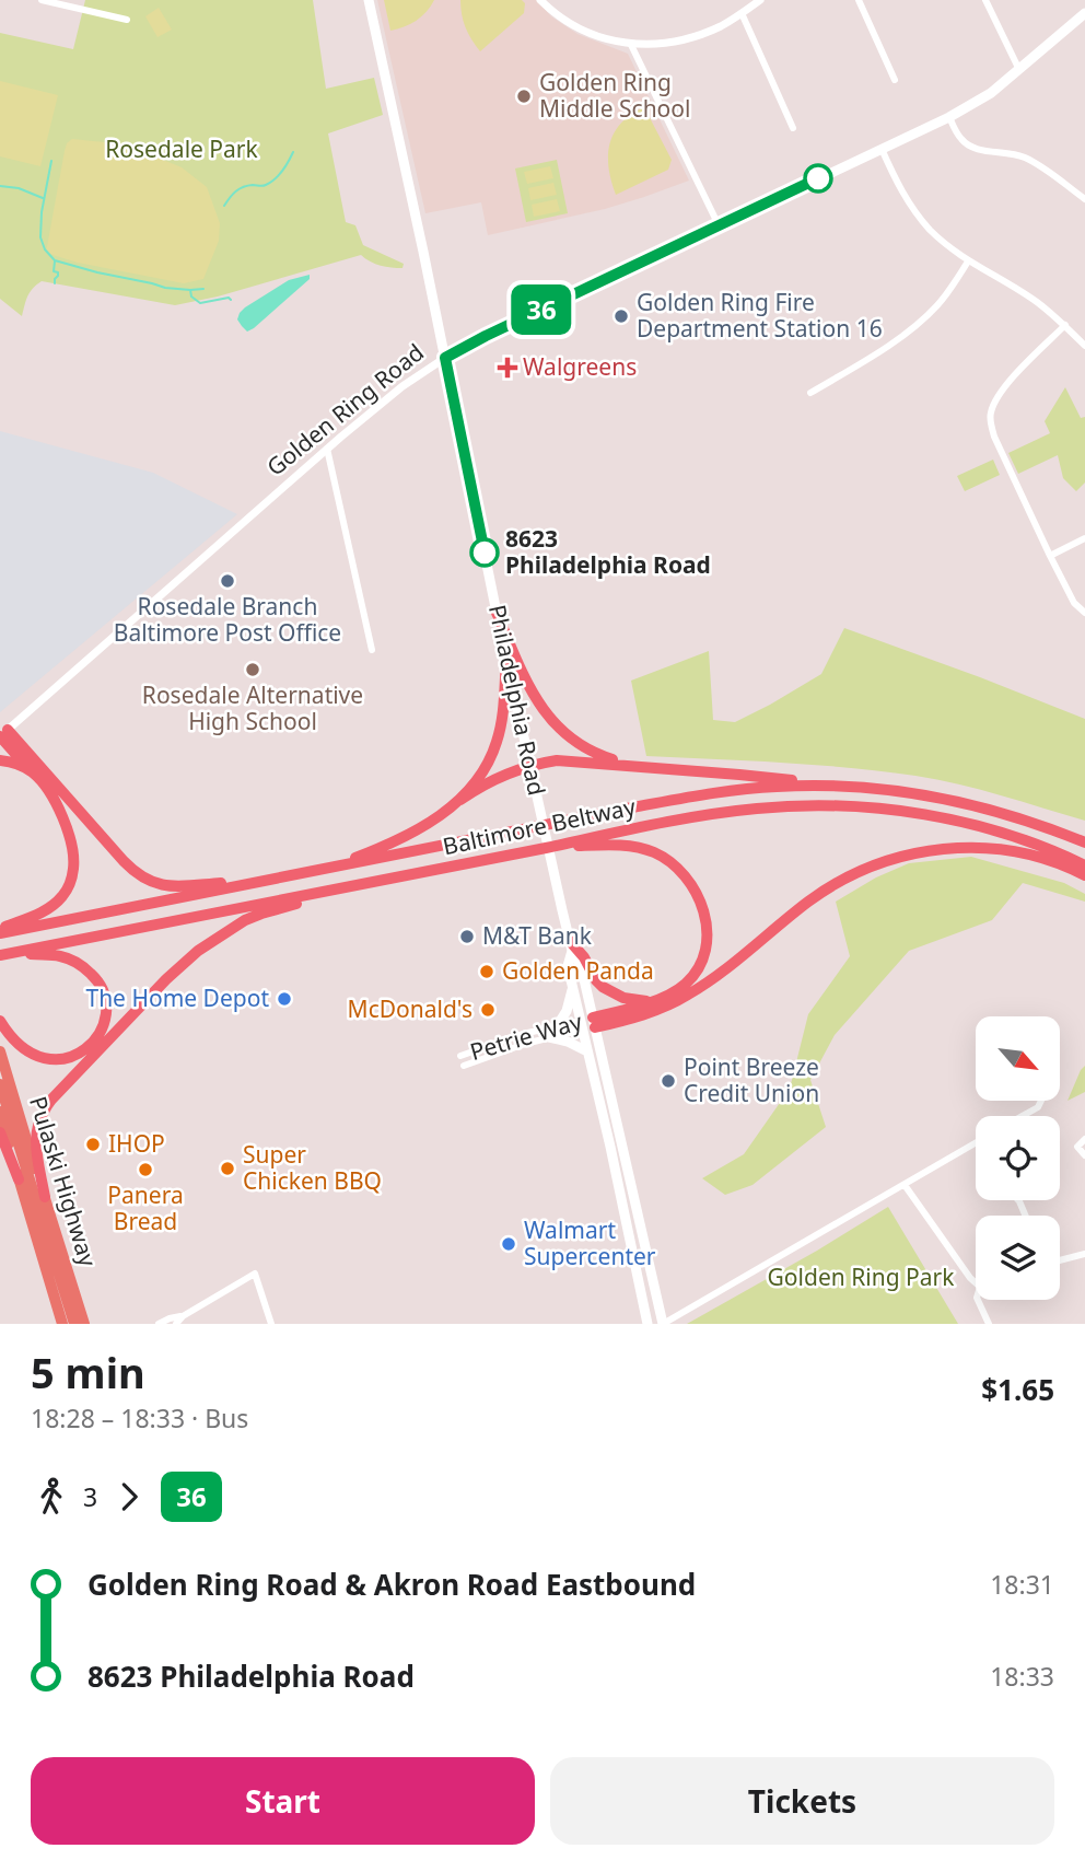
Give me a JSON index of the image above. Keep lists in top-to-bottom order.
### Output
{
  "streets": {
    "highway": ["Baltimore Beltway", "Pulaski Highway"],
    "main road": ["Golden Ring Road", "Philadelphia Road"],
    "street": ["Petrie Way"]
  },
  "crossings": [
    ["Golden Ring Road", "Philadelphia Road"],
    ["Philadelphia Road", "Petrie Way"]
  ],
  "parks": ["Rosedale Park", "Golden Ring Park"],
  "places": {
    "other": [
      "Golden Ring Middle School",
      "Golden Ring Fire Department Station 16",
      "8623 Philadelphia Road",
      "Rosedale Branch Baltimore Post Office",
      "Rosedale Alternative High School",
      "M&T Bank",
      "Golden Panda",
      "The Home Depot",
      "McDonald's",
      "Point Breeze Credit Union",
      "IHOP",
      "Super Chicken BBQ",
      "Panera Bread",
      "Walmart Supercenter"
    ],
    "health": ["Walgreens"]
  },
  "lines": ["bus line 36"],
  "north": "bottom right",
  "page": {
    "on_map": "36",
    "heading": ["5 min", "18:28 – 18:33 · Bus", "$1.65"],
    "legs": ["3", "36"],
    "list": [
      {
        "name": "Golden Ring Road & Akron Road Eastbound",
        "value": "18:31"
      },
      {
        "name": "8623 Philadelphia Road",
        "value": "18:33"
      }
    ],
    "buttons": ["Start", "Tickets"]
  }
}
